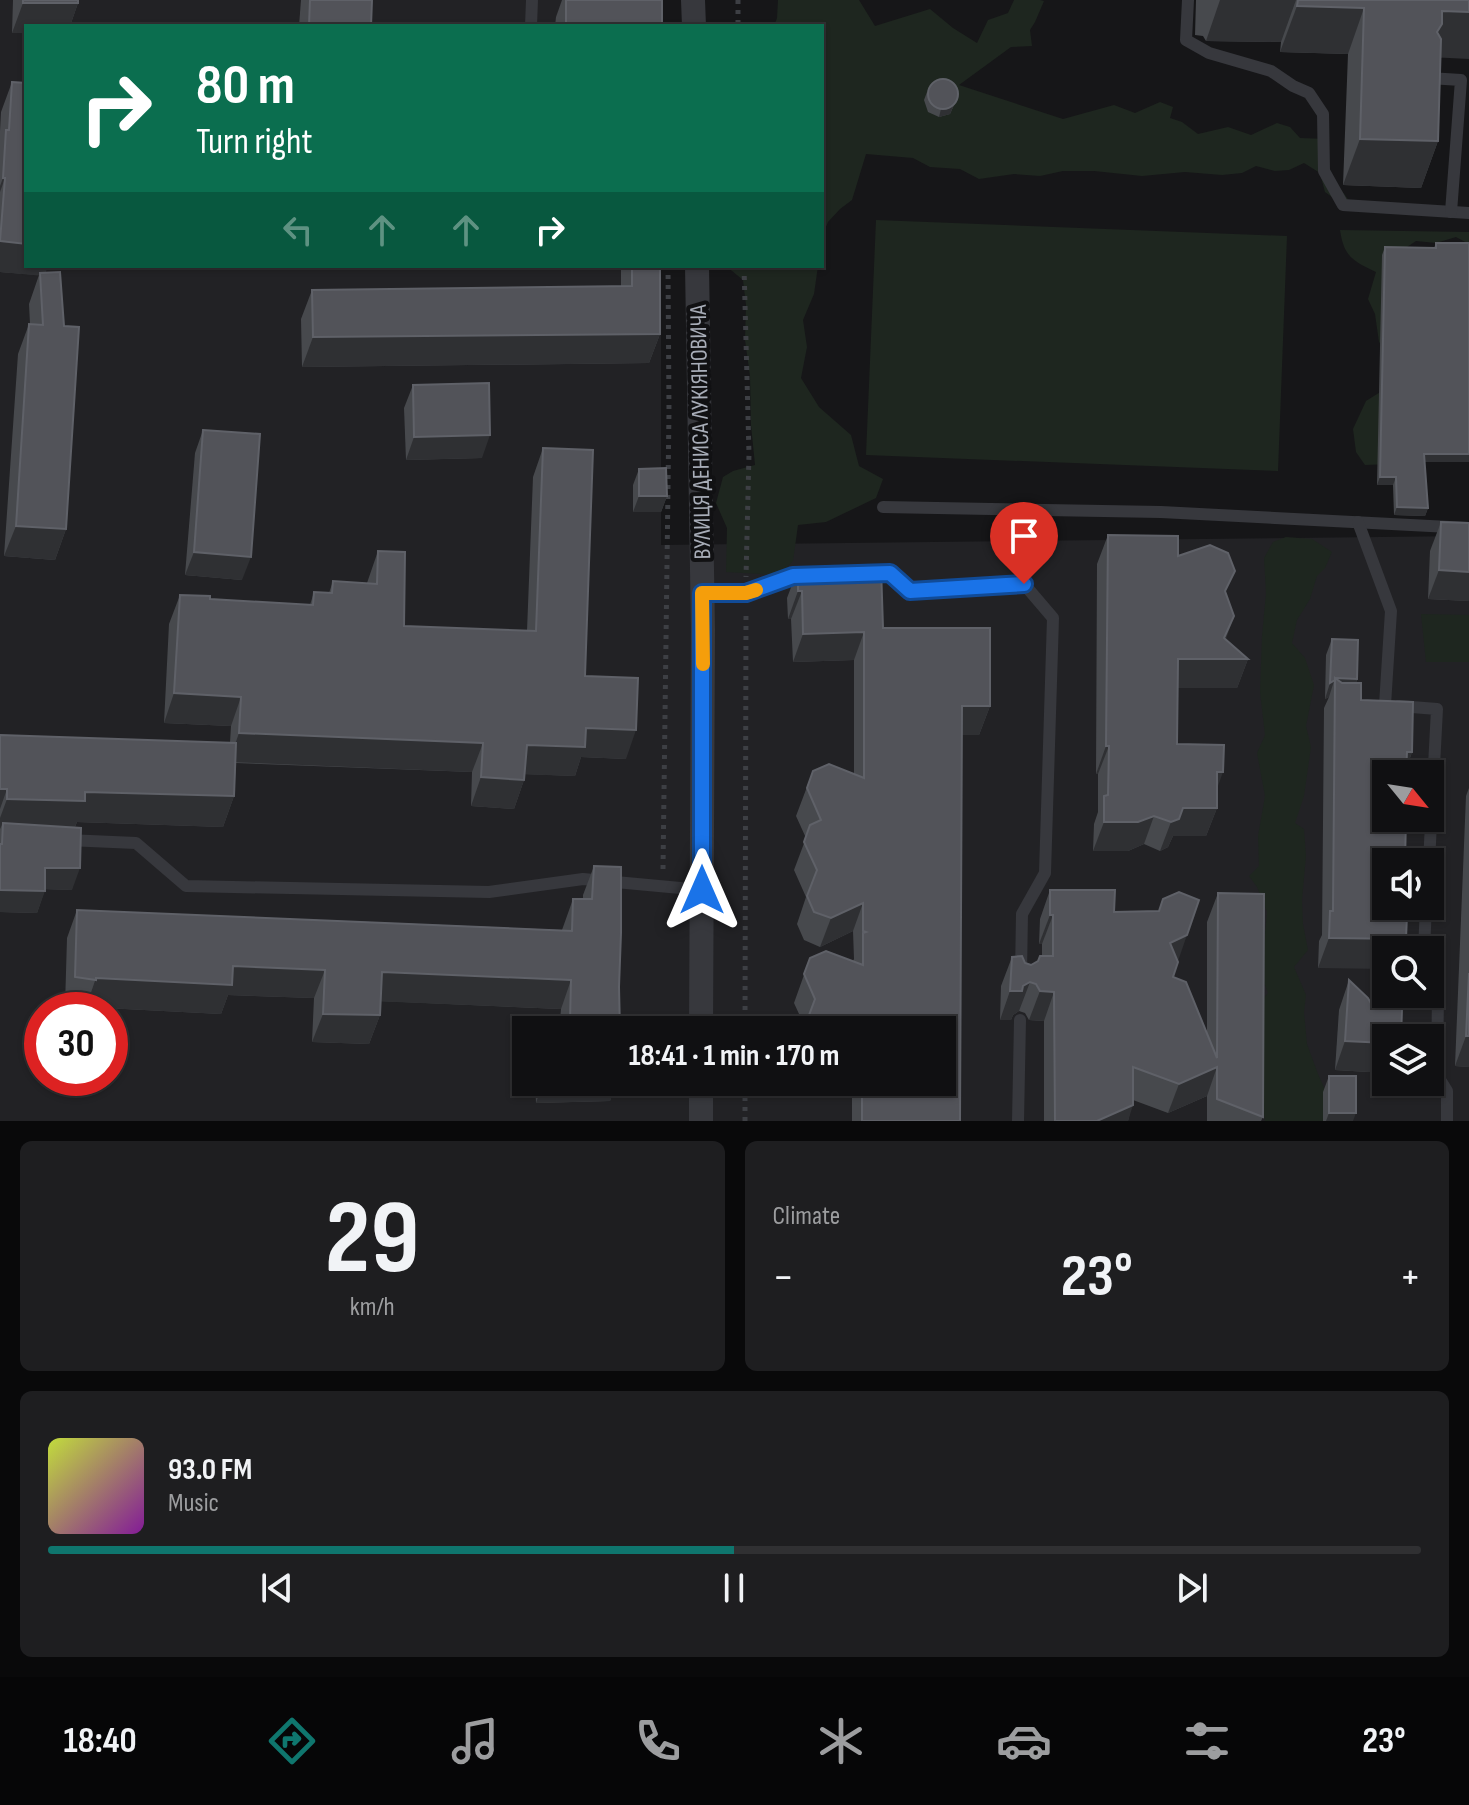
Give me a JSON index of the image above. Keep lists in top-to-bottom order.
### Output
{
  "streets": {
    "street": ["ВУЛИЦЯ ДЕНИСА ЛУКІЯНОВИЧА"]
  },
  "north": "bottom right",
  "page": {
    "turn": ["80 m", "Turn right"],
    "limit": "30",
    "trip": "18:41 · 1 min · 170 m",
    "tile": [
      ["29", "km/h"],
      "Climate"
    ],
    "heat": ["−", "23°", "+"],
    "song": ["93.0 FM", "Music"],
    "tabs": ["18:40", "23°"]
  }
}
